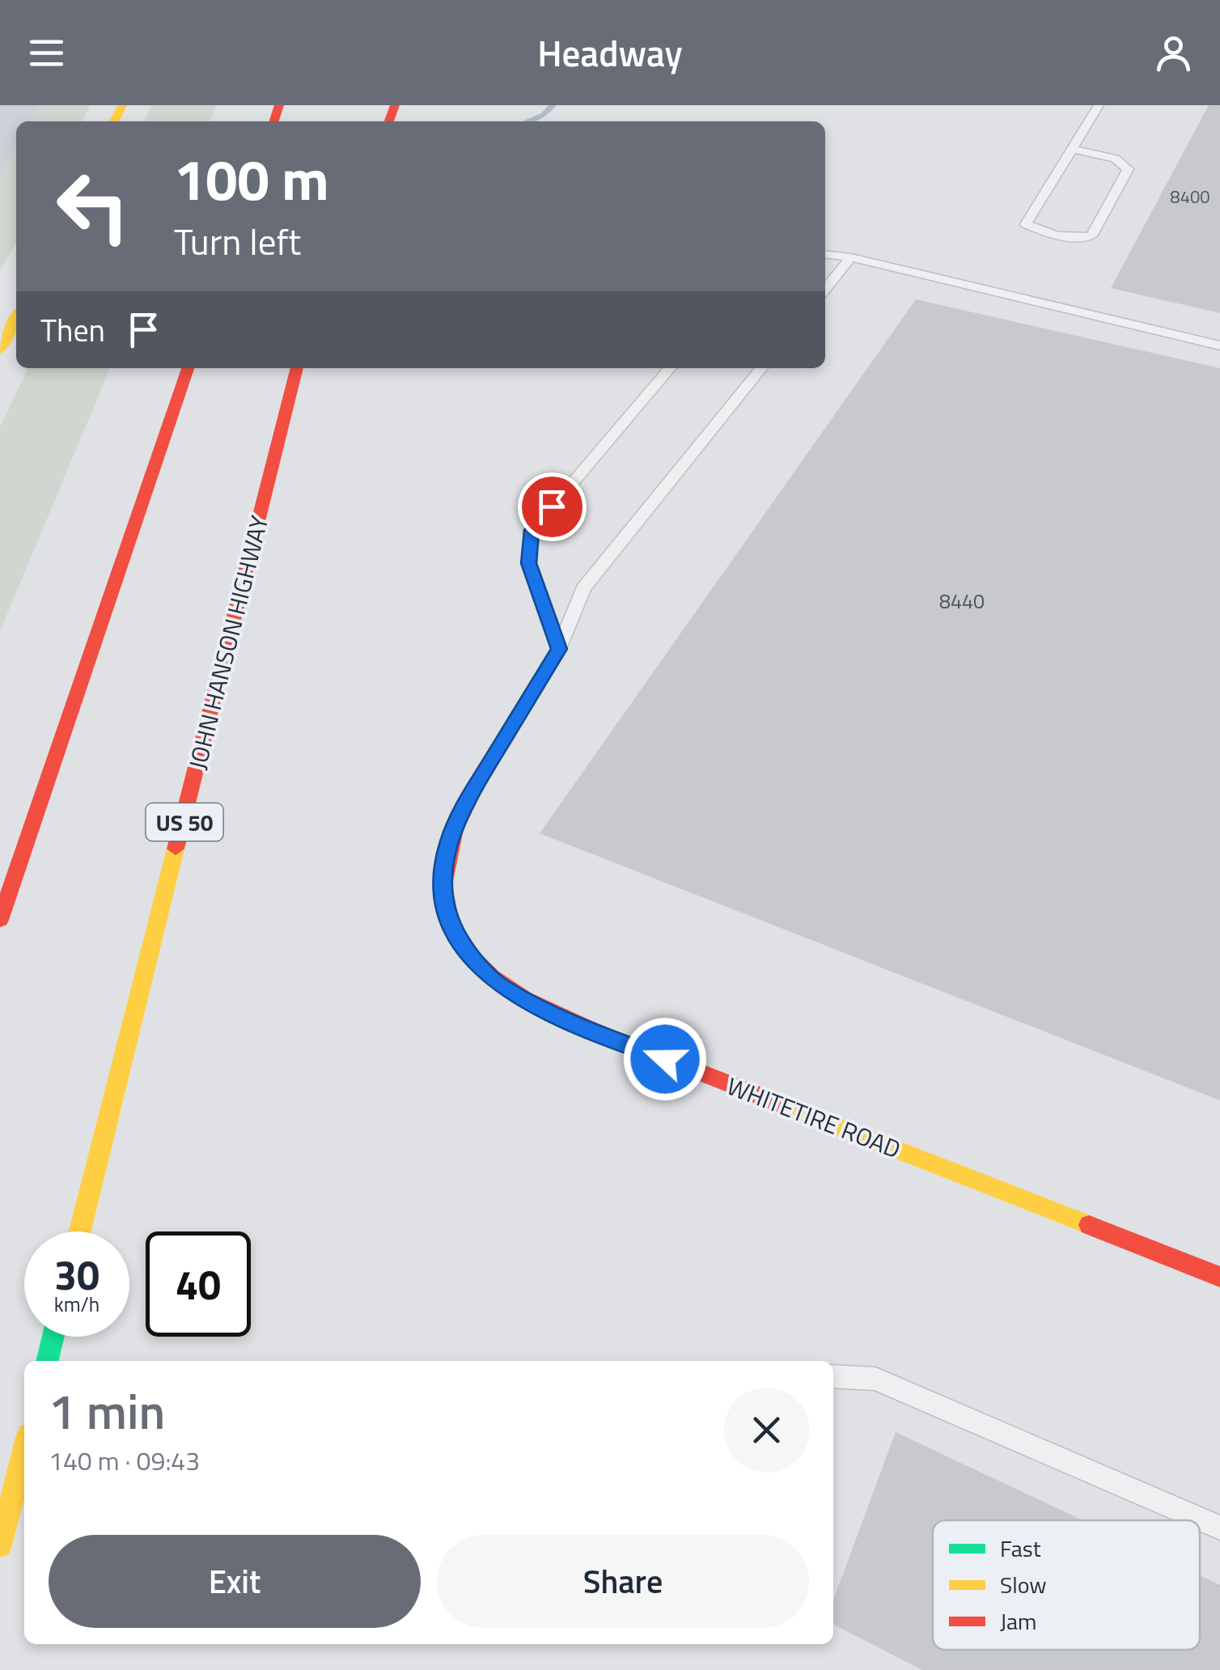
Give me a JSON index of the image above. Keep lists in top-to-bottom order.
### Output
{
  "streets": {
    "main road": ["JOHN HANSON HIGHWAY", "US 50", "WHITETIRE ROAD"]
  },
  "house_numbers": ["8400", "8440"],
  "legend": ["Fast", "Slow", "Jam"],
  "page": {
    "header": "Headway",
    "turn": ["100 m", "Turn left"],
    "then": "Then",
    "speed": "30 km/h",
    "limit": "40",
    "heading": ["1 min", "140 m · 09:43"],
    "buttons": ["Exit", "Share"]
  }
}
